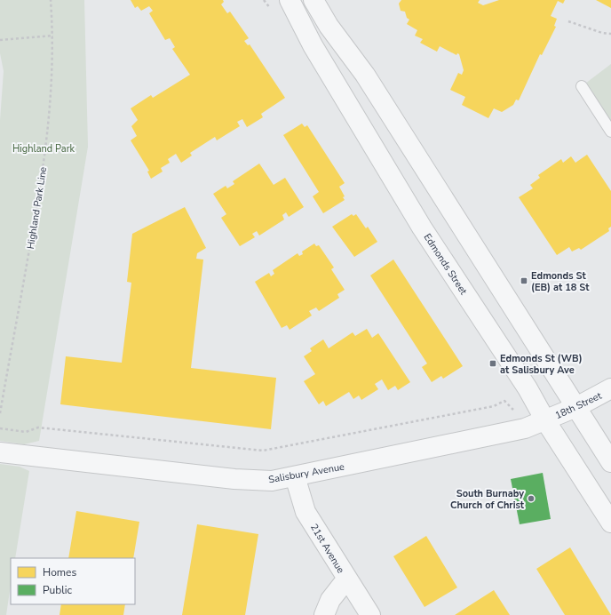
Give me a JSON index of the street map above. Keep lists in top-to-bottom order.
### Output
{
  "streets": {
    "street": [
      "Edmonds Street",
      "18th Street",
      "Salisbury Avenue",
      "21st Avenue"
    ],
    "path": ["Highland Park Line"]
  },
  "crossings": [
    ["Edmonds Street", "18th Street"],
    ["Edmonds Street", "Salisbury Avenue"],
    ["18th Street", "Salisbury Avenue"],
    ["Salisbury Avenue", "21st Avenue"]
  ],
  "parks": ["Highland Park"],
  "places": {
    "transit": ["Edmonds St (EB) at 18 St", "Edmonds St (WB) at Salisbury Ave"],
    "other": ["South Burnaby Church of Christ"]
  },
  "legend": ["Homes", "Public"]
}
